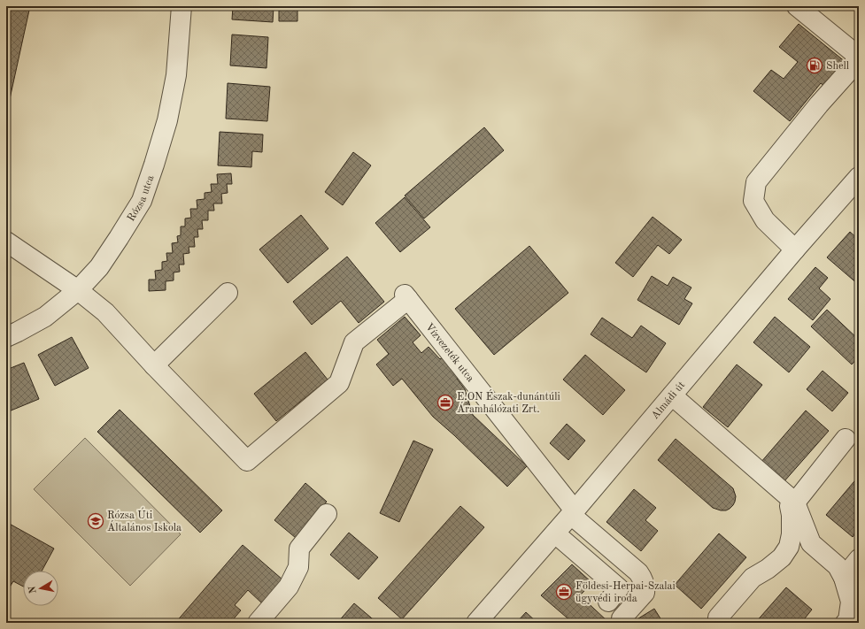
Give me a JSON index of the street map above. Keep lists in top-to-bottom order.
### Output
{
  "streets": {
    "street": ["Rózsa utca", "Vízvezeték utca", "Almádi út"]
  },
  "crossings": [
    ["Vízvezeték utca", "Almádi út"]
  ],
  "places": {
    "fuel station": ["Shell"],
    "office": ["E.ON Észak-dunántúli Áramhálózati Zrt.", "Földesi-Herpai-Szalai ügyvédi iroda"],
    "school or university": ["Rózsa Úti Általános Iskola"]
  },
  "north": "left"
}
